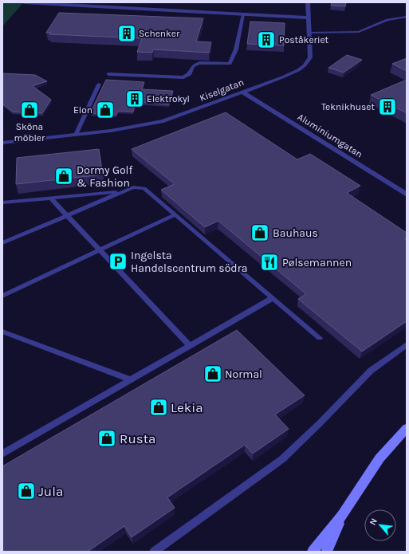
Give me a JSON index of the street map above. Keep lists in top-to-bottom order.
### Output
{
  "streets": {
    "street": ["Kiselgatan", "Aluminiumgatan"]
  },
  "crossings": [
    ["Kiselgatan", "Aluminiumgatan"]
  ],
  "places": {
    "building": [
      "Schenker",
      "Poståkeriet",
      "Elektrokyl",
      "Teknikhuset"
    ],
    "shop": [
      "Sköna möbler",
      "Elon",
      "Dormy Golf & Fashion",
      "Bauhaus",
      "Normal",
      "Lekia",
      "Rusta",
      "Jula"
    ],
    "parking": ["Ingelsta Handelscentrum södra"],
    "restaurant": ["Pølsemannen"]
  },
  "north": "top left"
}
